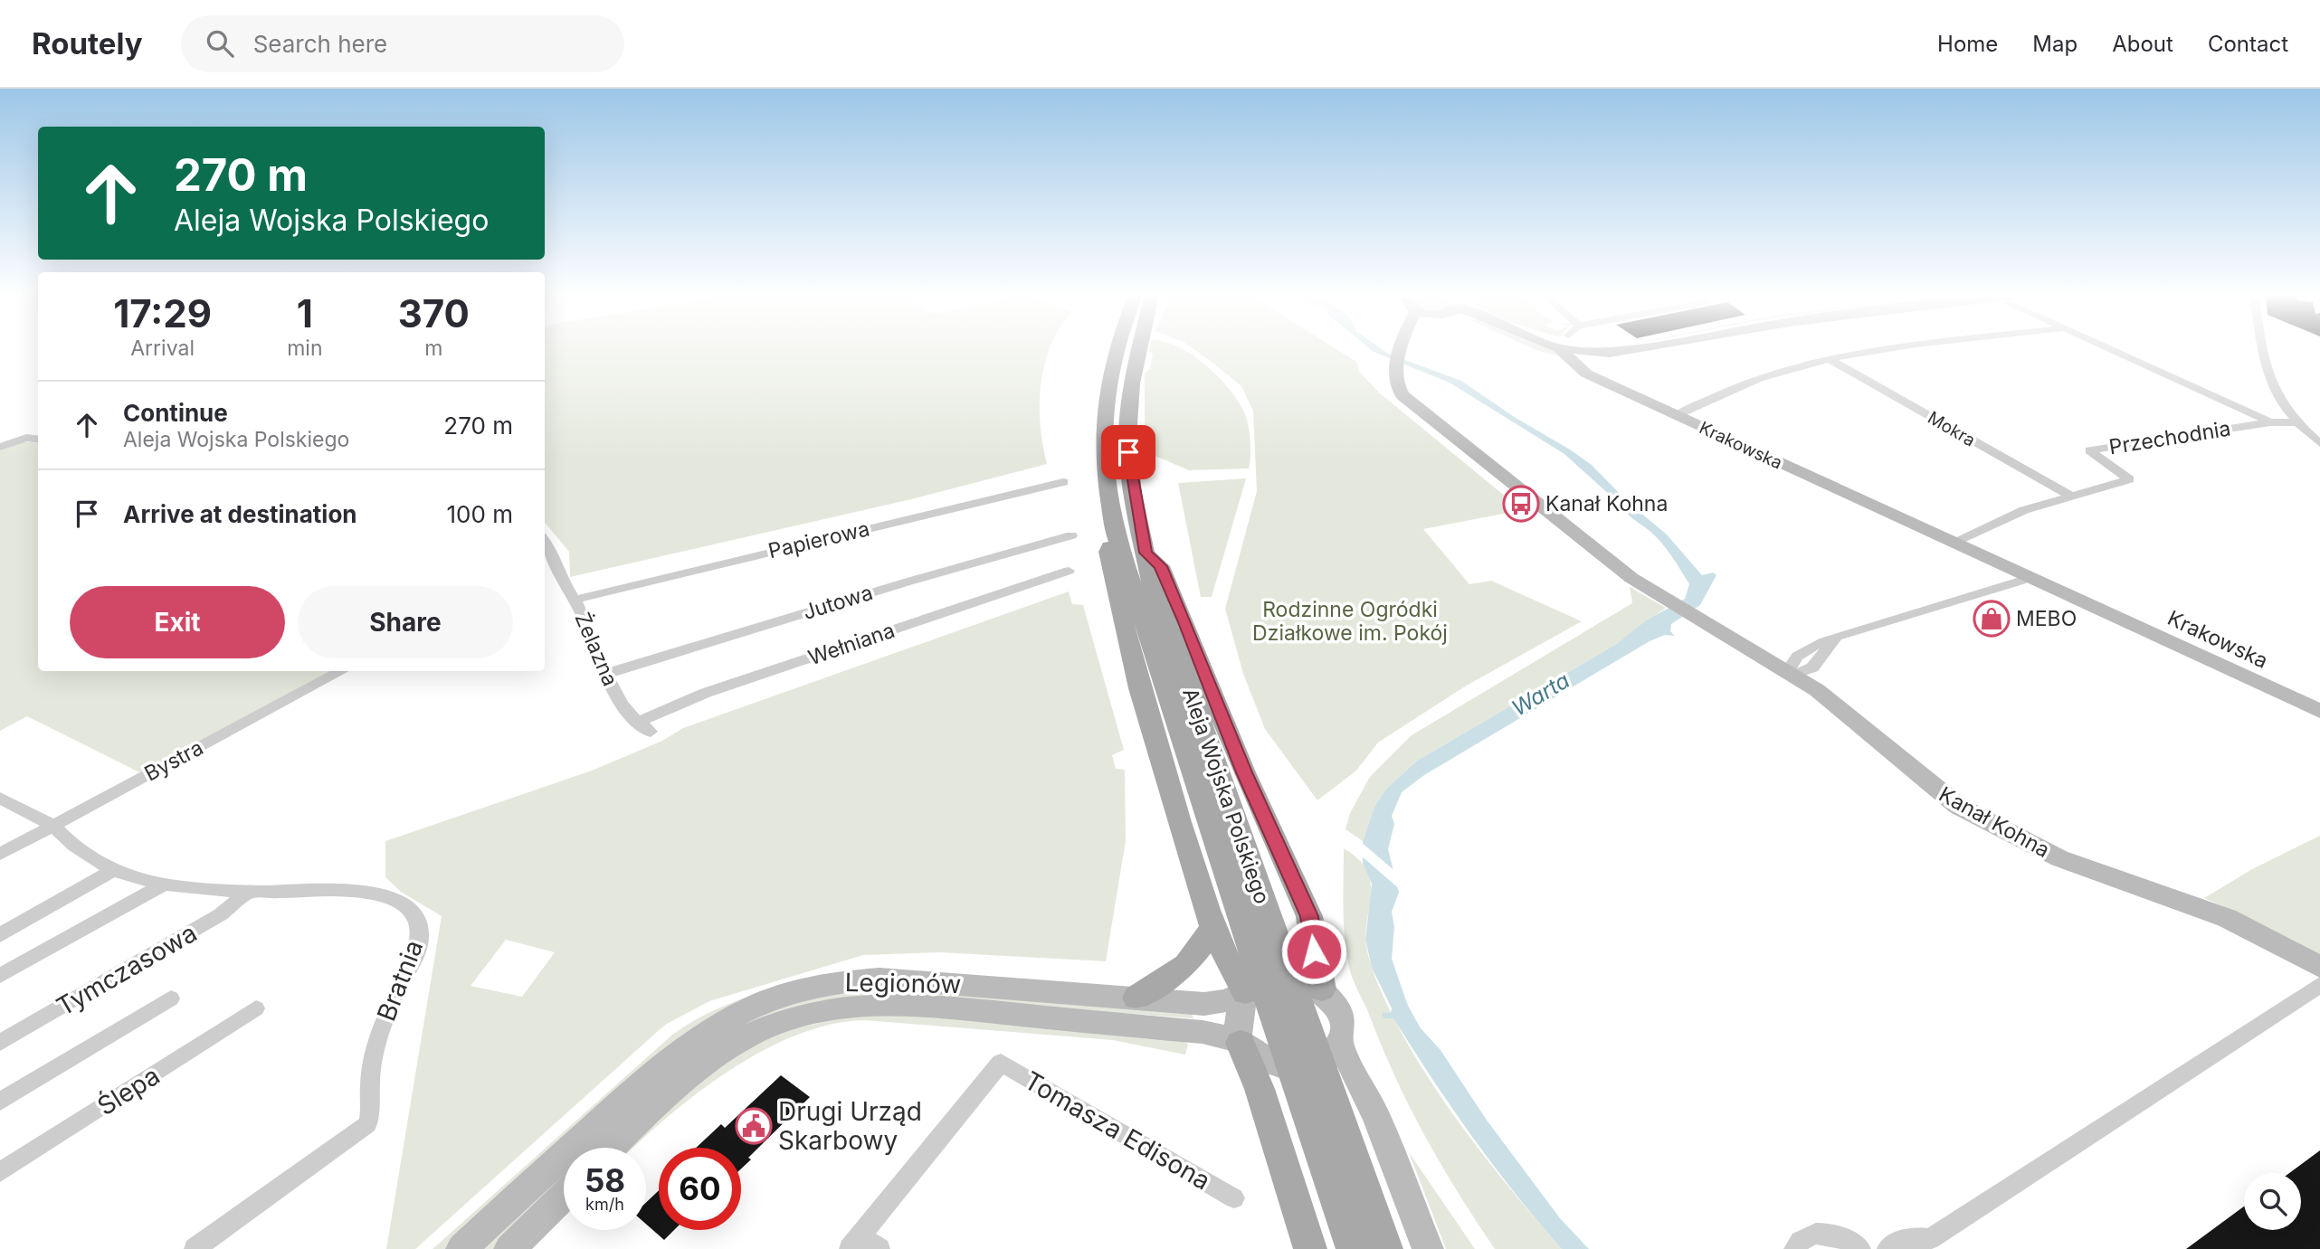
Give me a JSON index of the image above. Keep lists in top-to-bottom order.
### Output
{
  "streets": {
    "main road": ["Aleja Wojska Polskiego"],
    "street": [
      "Mokra",
      "Przechodnia",
      "Krakowska",
      "Papierowa",
      "Jutowa",
      "Wełniana",
      "Żelazna",
      "Bystra",
      "Kanał Kohna",
      "Tymczasowa",
      "Bratnia",
      "Legionów",
      "Ślepa",
      "Tomasza Edisona"
    ]
  },
  "crossings": [
    ["Mokra", "Przechodnia"],
    ["Przechodnia", "Krakowska"],
    ["Papierowa", "Żelazna"],
    ["Jutowa", "Żelazna"],
    ["Wełniana", "Żelazna"],
    ["Bystra", "Bratnia"],
    ["Tymczasowa", "Bratnia"]
  ],
  "water": ["Warta"],
  "parks": ["Rodzinne Ogródki Działkowe im. Pokój"],
  "places": {
    "bus stop": ["Kanał Kohna"],
    "shop": ["MEBO"],
    "public building": ["Drugi Urząd Skarbowy"]
  },
  "page": {
    "header": "Routely",
    "search": "Search here",
    "nav": [
      "Home",
      "Map",
      "About",
      "Contact"
    ],
    "turn": ["270 m", "Aleja Wojska Polskiego"],
    "eta": [
      "17:29",
      "Arrival",
      "1",
      "min",
      "370",
      "m"
    ],
    "list": [
      {
        "name": "Continue",
        "note": "Aleja Wojska Polskiego",
        "value": "270 m"
      },
      {
        "name": "Arrive at destination",
        "value": "100 m"
      }
    ],
    "buttons": ["Exit", "Share"],
    "speed": "58 km/h",
    "limit": "60"
  }
}
